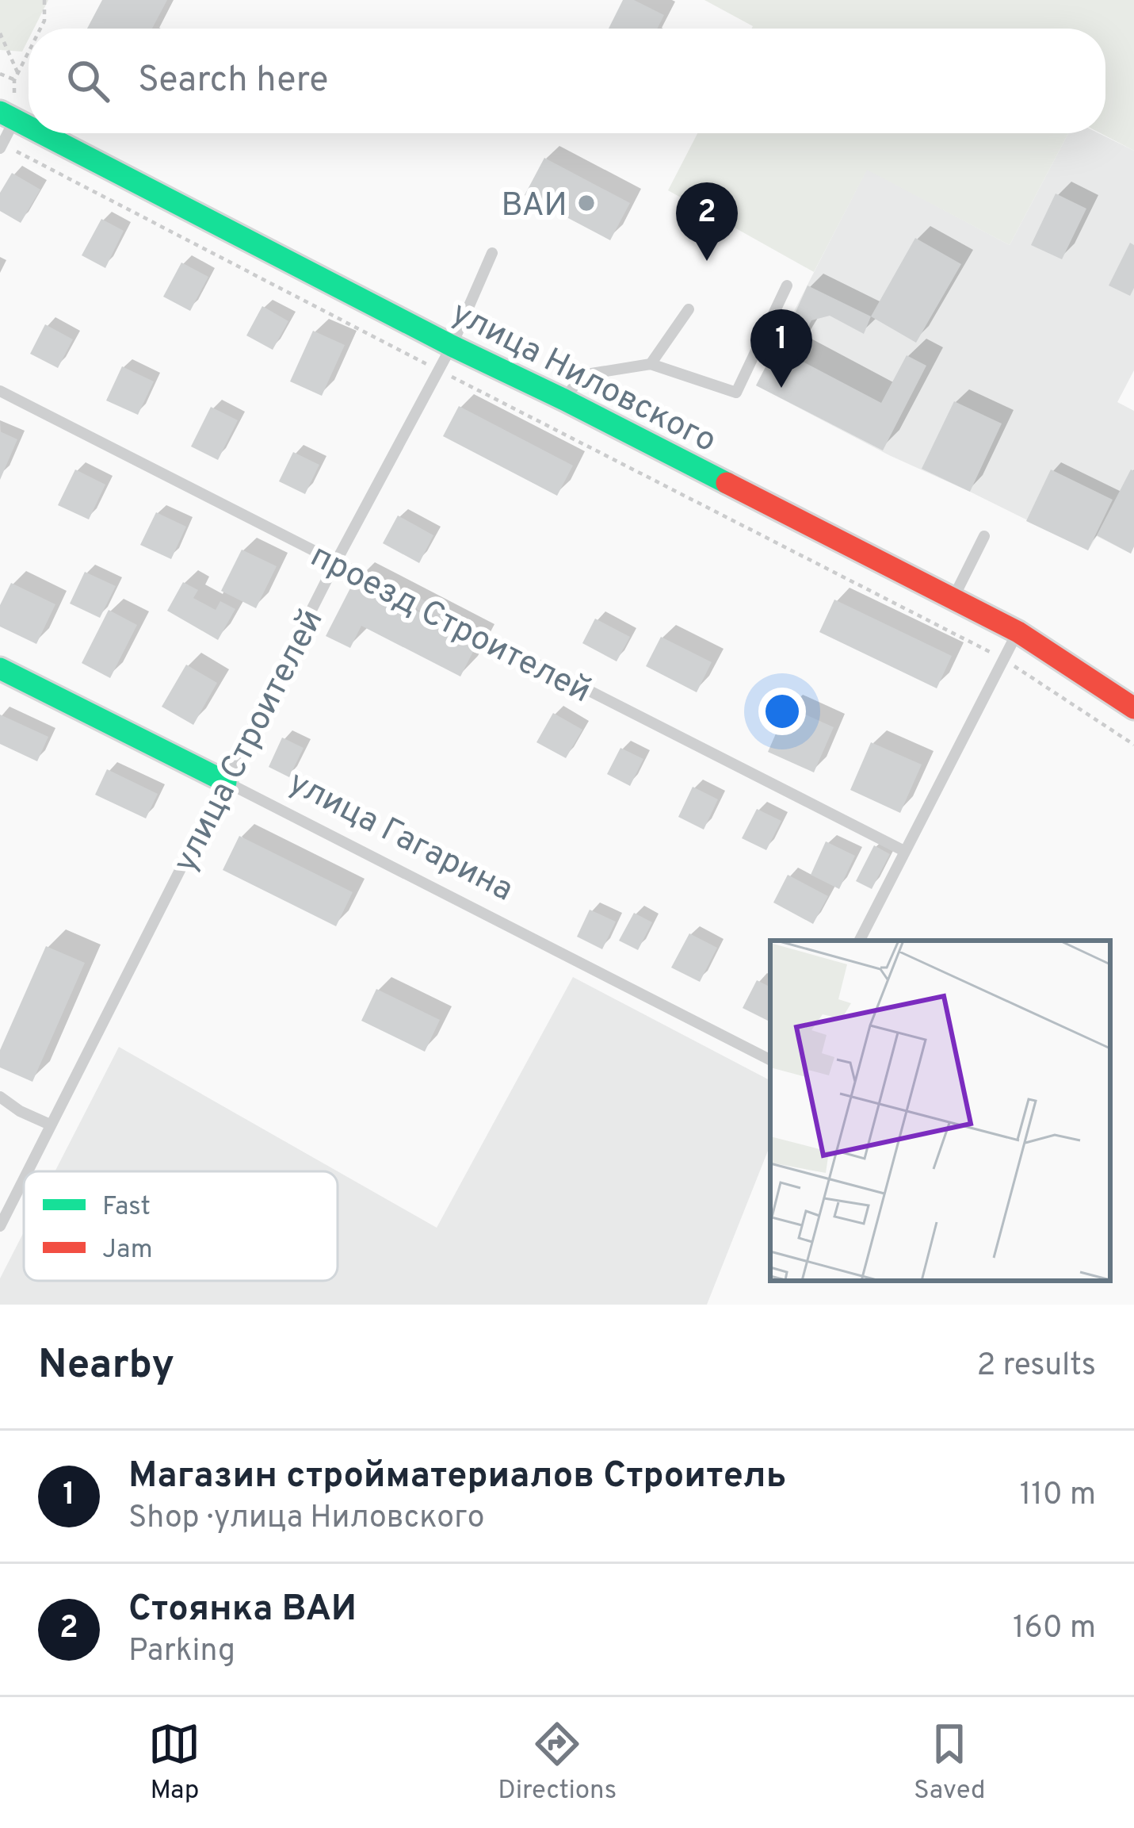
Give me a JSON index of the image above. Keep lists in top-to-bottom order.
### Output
{
  "streets": {
    "street": ["улица Ниловского", "улица Гагарина"],
    "lane": ["проезд Строителей", "улица Строителей"]
  },
  "crossings": [
    ["улица Ниловского", "улица Строителей"],
    ["проезд Строителей", "улица Строителей"],
    ["улица Строителей", "улица Гагарина"]
  ],
  "places": ["ВАИ"],
  "legend": ["Fast", "Jam"],
  "page": {
    "search": "Search here",
    "pins": ["2", "1"],
    "heading": ["Nearby", "2 results"],
    "list": [
      {
        "mark": "1",
        "name": "Магазин стройматериалов Строитель",
        "note": "Shop · улица Ниловского",
        "value": "110 m"
      },
      {
        "mark": "2",
        "name": "Стоянка ВАИ",
        "note": "Parking",
        "value": "160 m"
      }
    ],
    "nav": ["Map", "Directions", "Saved"]
  }
}
